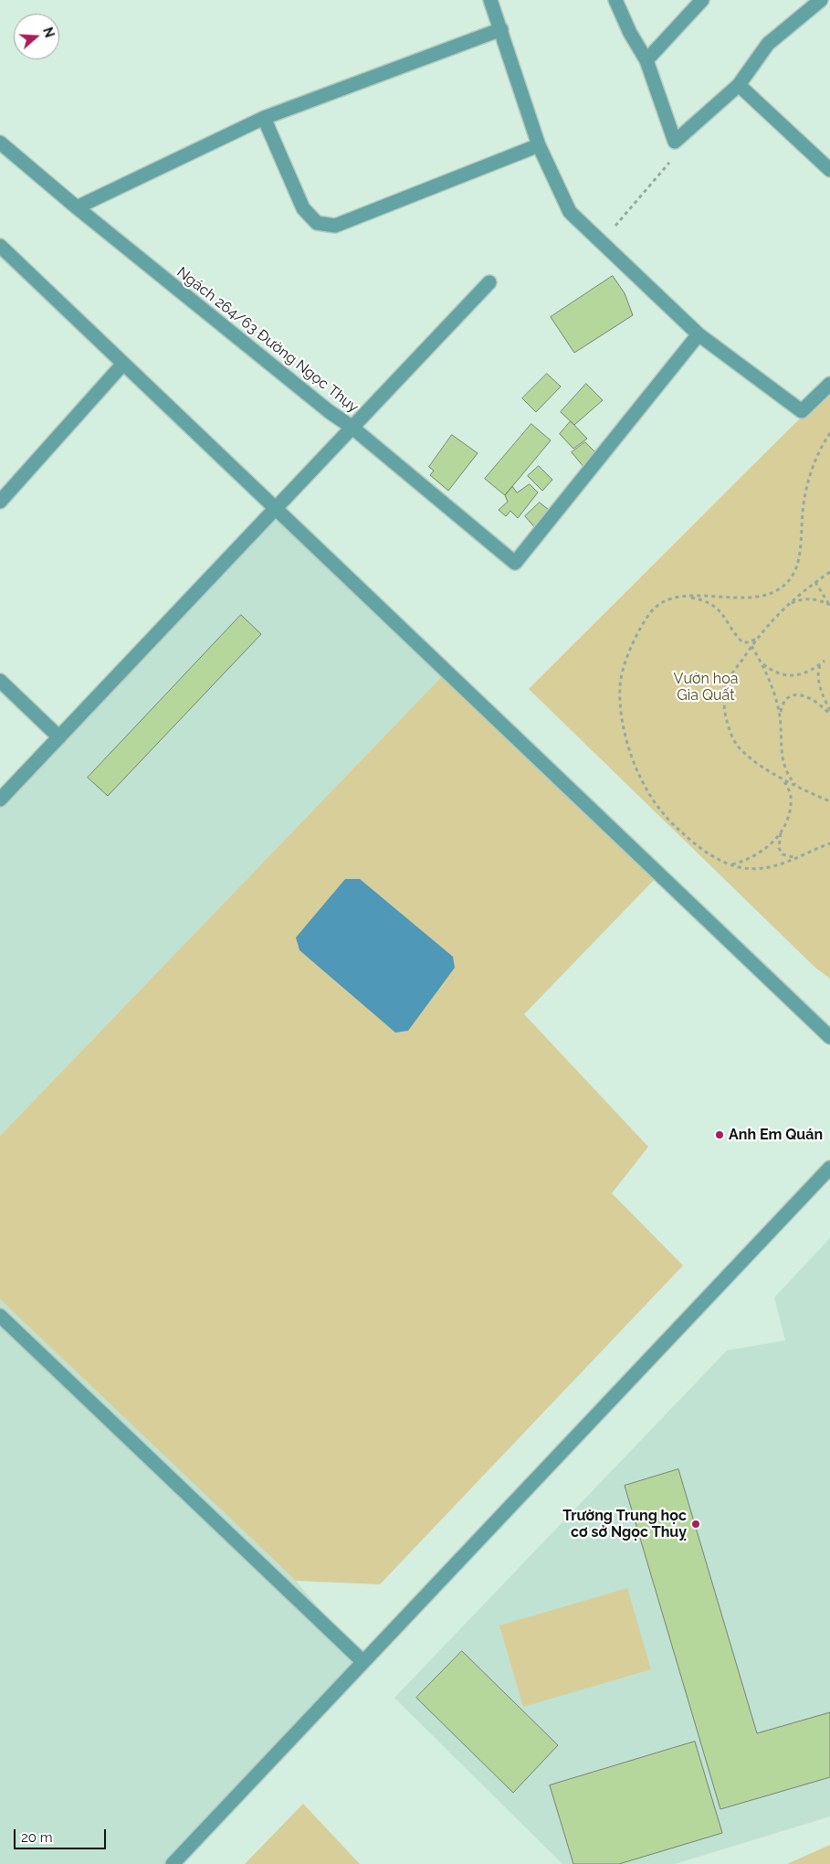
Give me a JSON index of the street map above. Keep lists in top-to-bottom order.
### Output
{
  "streets": {
    "street": ["Ngách 264/63 Đường Ngọc Thụy"]
  },
  "parks": ["Vườn hoa Gia Quất"],
  "places": ["Anh Em Quán", "Trường Trung học cơ sở Ngọc Thuỵ"],
  "scale_bar": "20 m",
  "north": "right"
}
